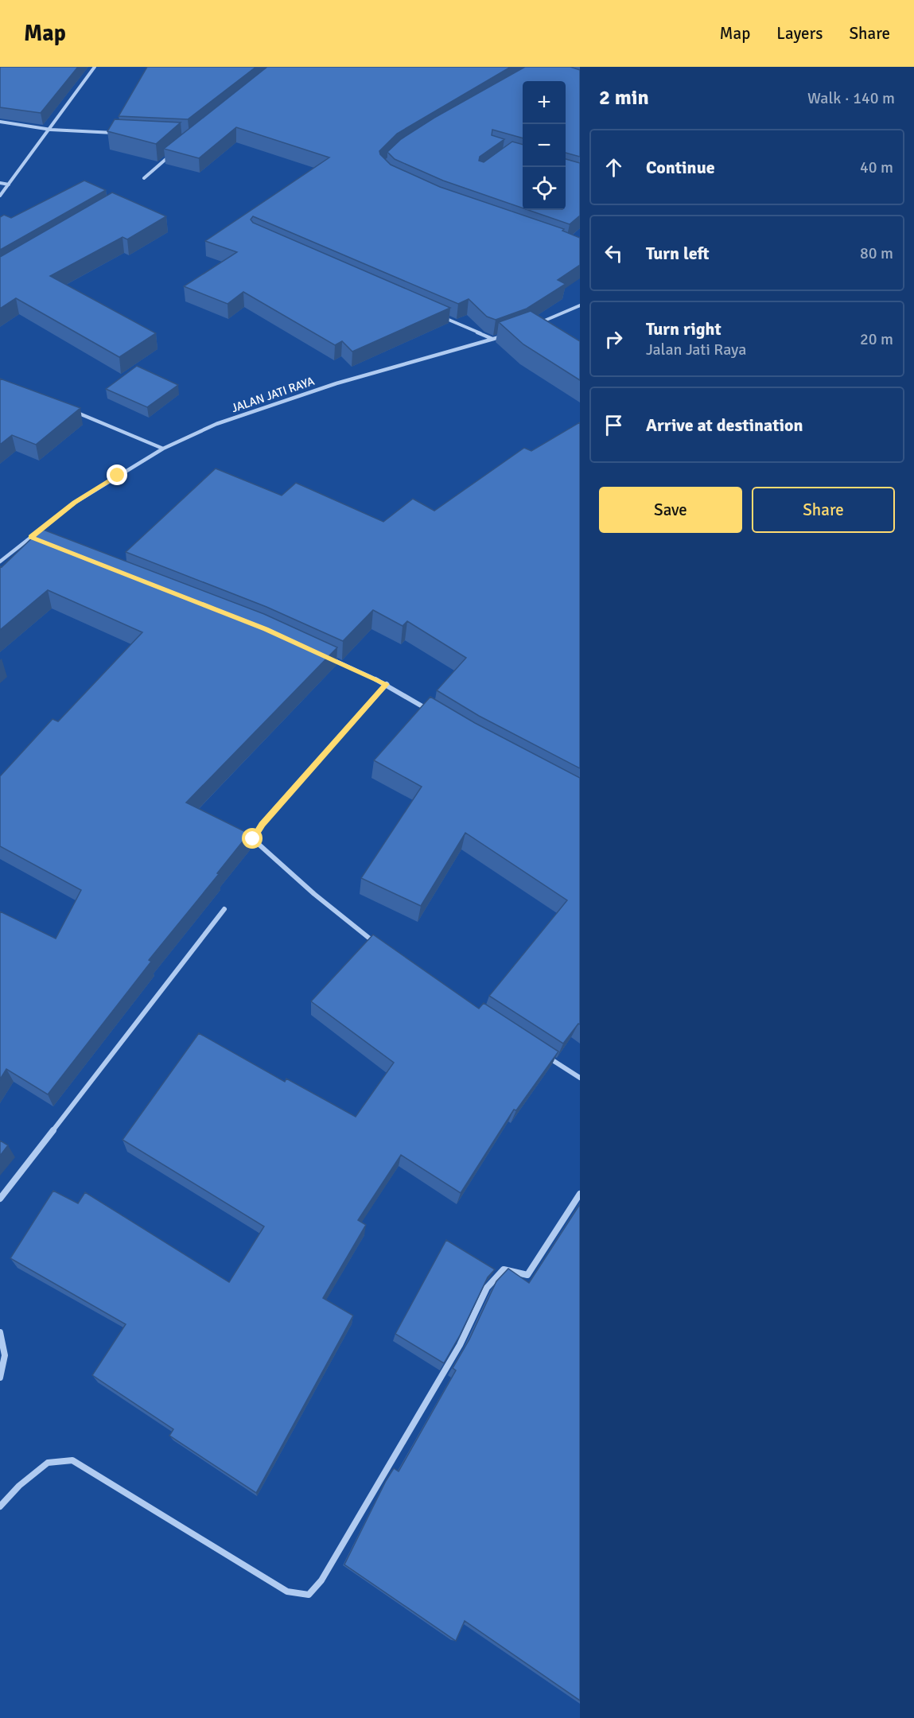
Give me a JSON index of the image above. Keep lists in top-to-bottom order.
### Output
{
  "streets": {
    "street": ["JALAN JATI RAYA"]
  },
  "page": {
    "header": "Map",
    "nav": ["Map", "Layers", "Share"],
    "heading": ["2 min", "Walk · 140 m"],
    "map_buttons": ["+", "−"],
    "list": [
      ["Continue", "40 m"],
      ["Turn left", "80 m"],
      ["Turn right", "Jalan Jati Raya", "20 m"],
      "Arrive at destination"
    ],
    "buttons": ["Save", "Share"]
  }
}
